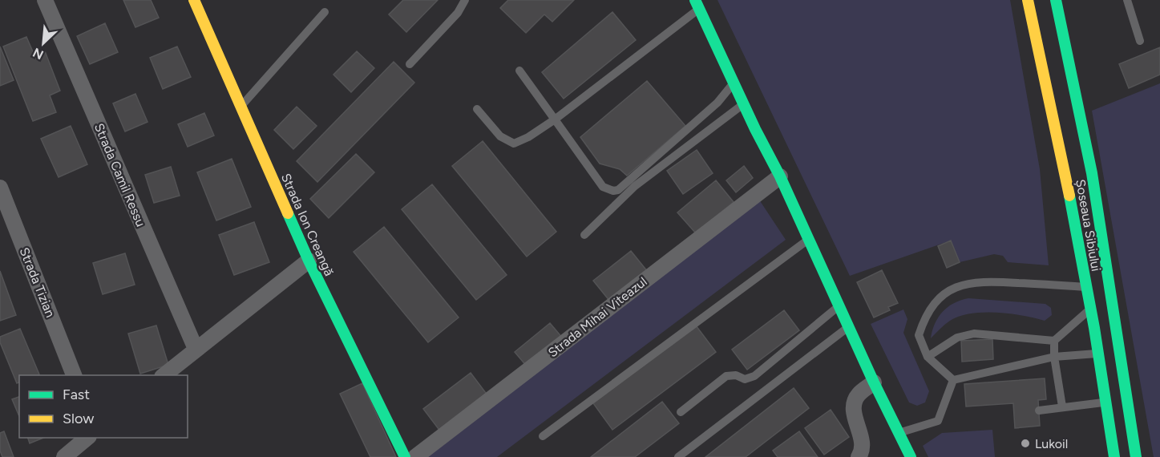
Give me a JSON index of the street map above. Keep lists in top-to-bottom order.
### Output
{
  "streets": {
    "main road": ["Strada Ion Creangă", "Șoseaua Sibiului"],
    "street": ["Strada Camil Ressu", "Strada Tizian", "Strada Mihai Viteazul"]
  },
  "places": ["Lukoil"],
  "legend": ["Fast", "Slow"],
  "north": "bottom left"
}
